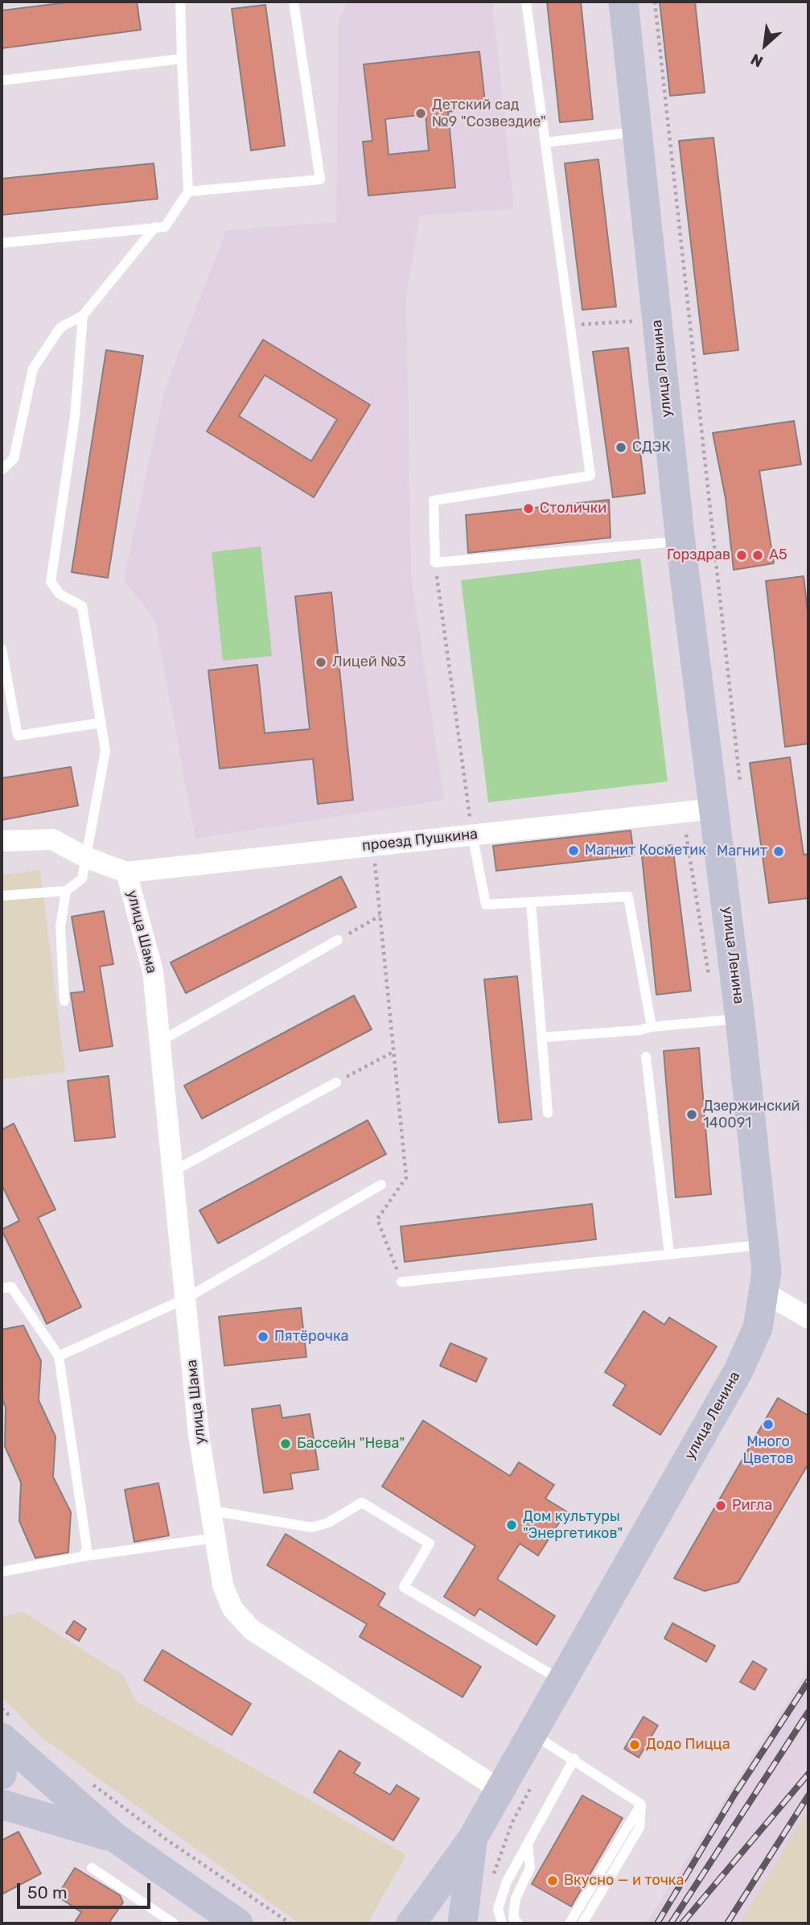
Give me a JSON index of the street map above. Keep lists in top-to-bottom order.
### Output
{
  "streets": {
    "street": ["улица Ленина", "проезд Пушкина", "улица Шама"]
  },
  "crossings": [
    ["улица Ленина", "проезд Пушкина"],
    ["улица Ленина", "улица Шама"],
    ["проезд Пушкина", "улица Шама"]
  ],
  "places": [
    "Детский сад №9 \"Созвездие\"",
    "СДЭК",
    "Столички",
    "Горздрав",
    "А5",
    "Лицей №3",
    "Магнит Косметик",
    "Магнит",
    "Дзержинский 140091",
    "Пятёрочка",
    "Много Цветов",
    "Бассейн \"Нева\"",
    "Ригла",
    "Дом культуры \"Энергетиков\"",
    "Додо Пицца",
    "Вкусно — и точка"
  ],
  "scale_bar": "50 m",
  "north": "bottom left"
}
